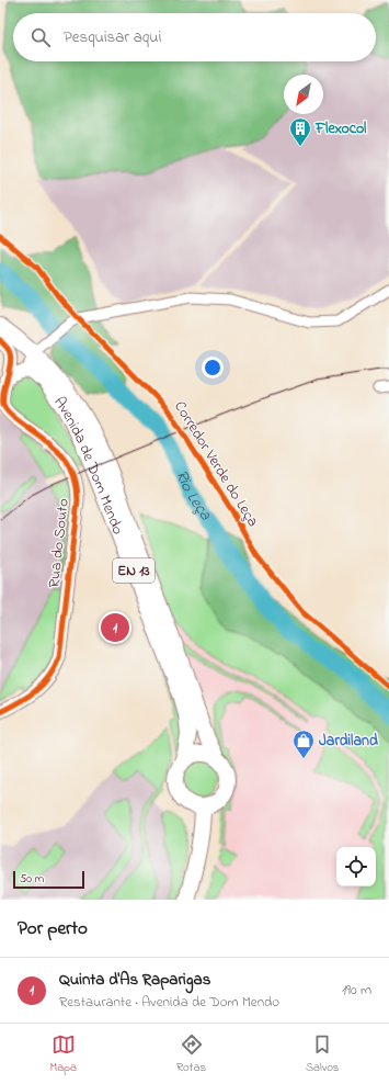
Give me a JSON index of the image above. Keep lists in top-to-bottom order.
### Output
{
  "streets": {
    "main road": ["Avenida de Dom Mendo", "EN 13"],
    "street": ["Rua do Souto"],
    "cycle path": ["Corredor Verde do Leça"]
  },
  "crossings": [
    ["Avenida de Dom Mendo", "EN 13"]
  ],
  "water": ["Rio Leça"],
  "places": {
    "building": ["Flexocol"],
    "shop": ["Jardiland"]
  },
  "scale_bar": "50 m",
  "north": "bottom left",
  "page": {
    "search": "Pesquisar aqui",
    "pins": "1",
    "scale": "50 m",
    "heading": "Por perto",
    "list": [
      {
        "mark": "1",
        "name": "Quinta d'As Raparigas",
        "note": "Restaurante · Avenida de Dom Mendo",
        "value": "190 m"
      }
    ],
    "nav": ["Mapa", "Rotas", "Salvos"]
  }
}
